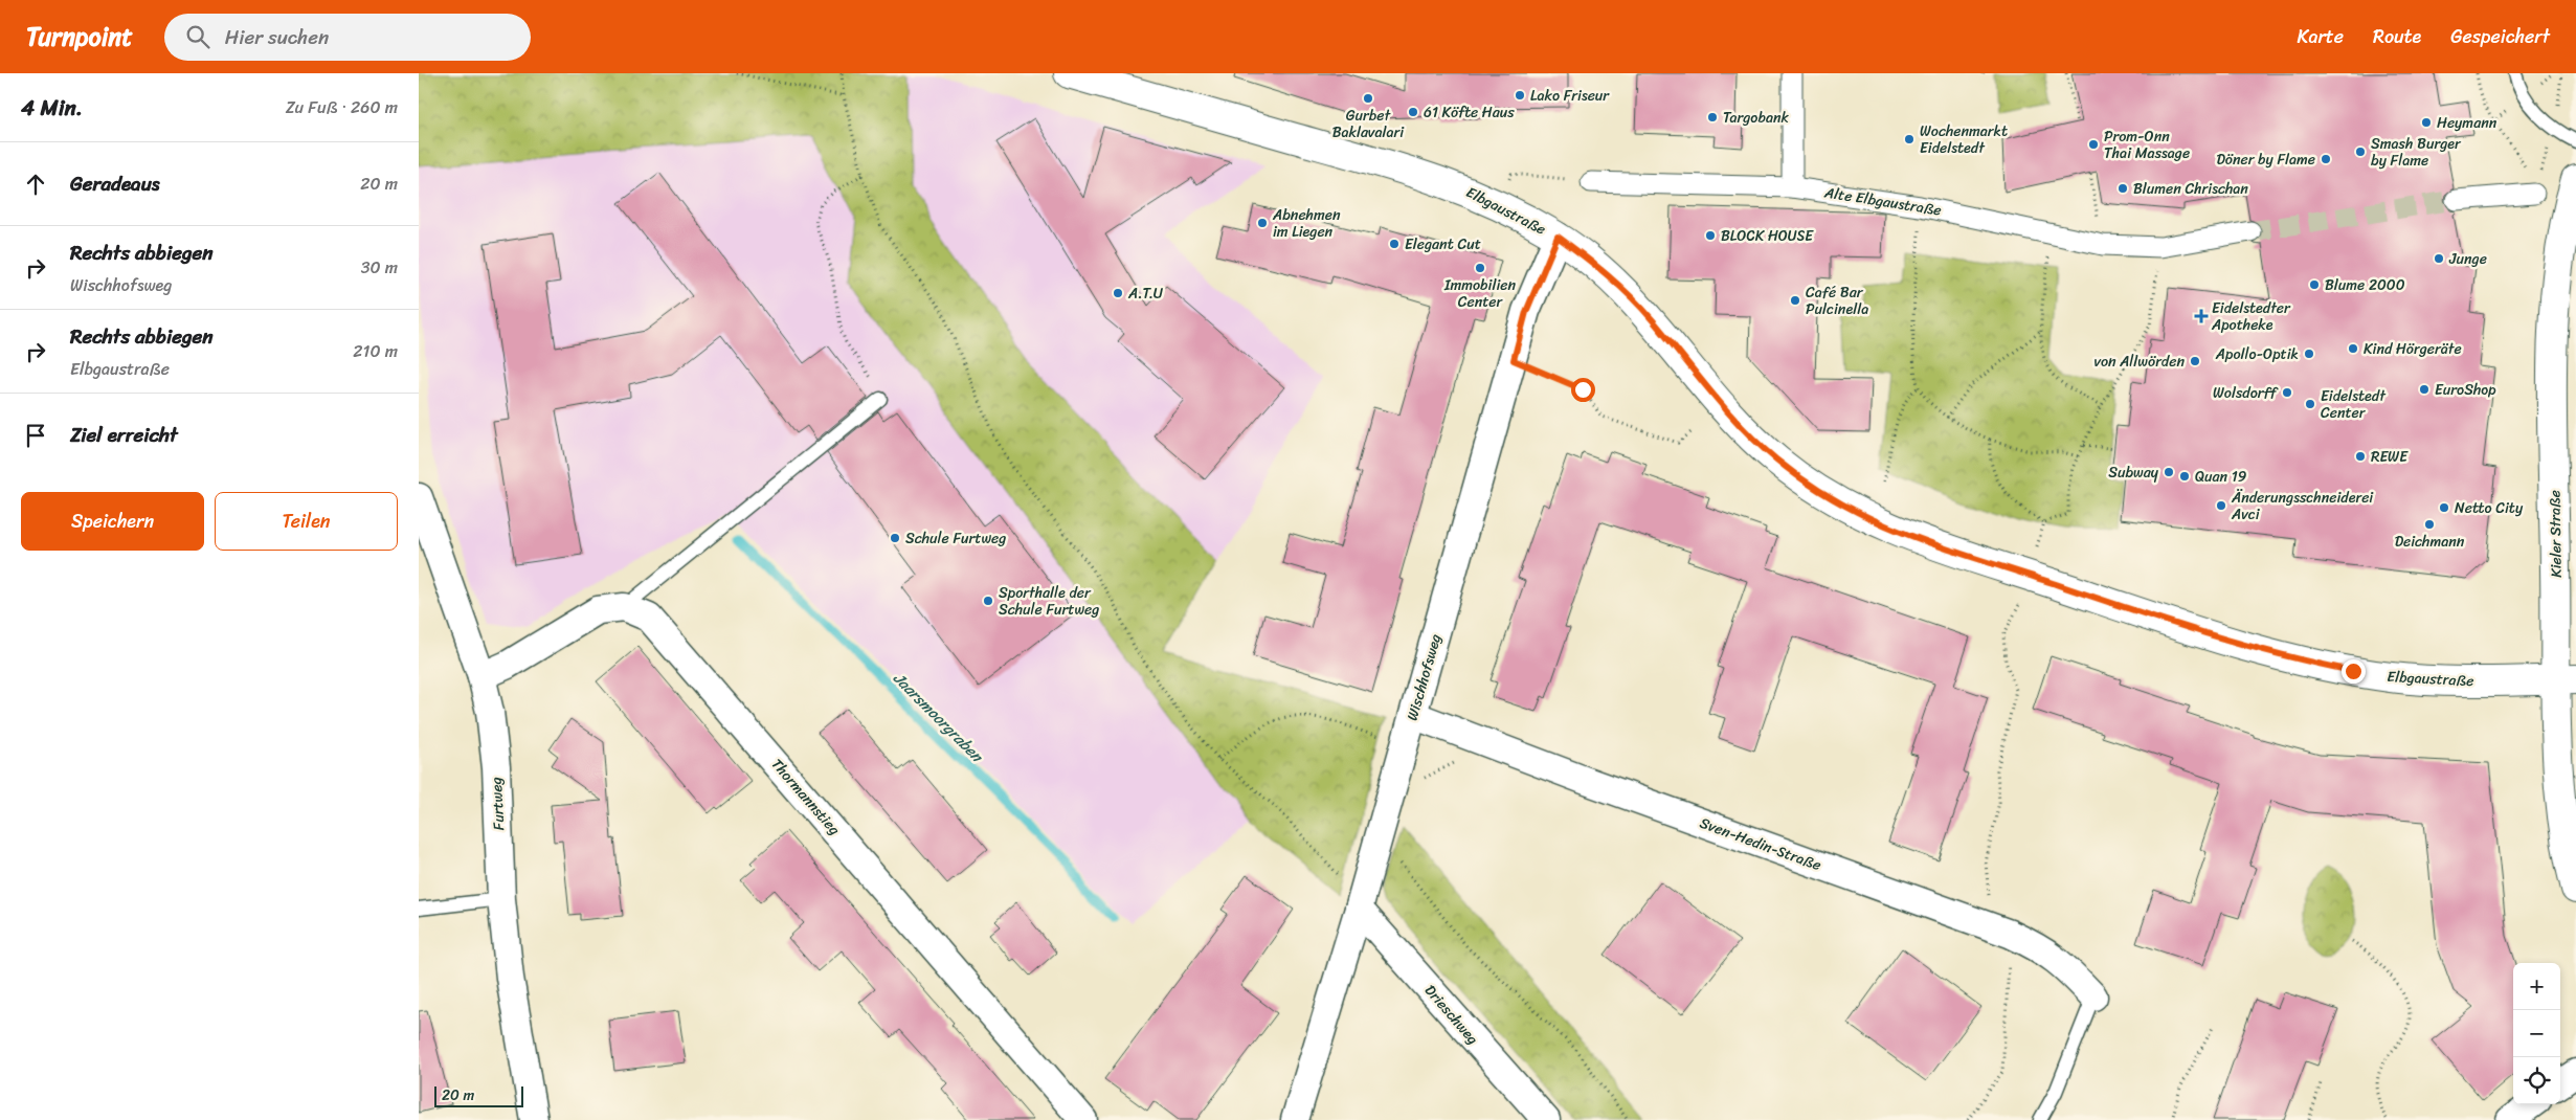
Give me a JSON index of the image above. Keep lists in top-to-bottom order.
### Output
{
  "streets": {
    "main road": ["Elbgaustraße", "Kieler Straße"],
    "street": [
      "Alte Elbgaustraße",
      "Wischhofsweg",
      "Thormannstieg",
      "Furtweg",
      "Sven-Hedin-Straße",
      "Drieschweg"
    ]
  },
  "crossings": [
    ["Elbgaustraße", "Kieler Straße"],
    ["Elbgaustraße", "Wischhofsweg"],
    ["Wischhofsweg", "Sven-Hedin-Straße"],
    ["Wischhofsweg", "Drieschweg"],
    ["Thormannstieg", "Furtweg"]
  ],
  "water": ["Jaarsmoorgraben"],
  "places": {
    "other": [
      "Lako Friseur",
      "Gurbet Baklavalari",
      "61 Köfte Haus",
      "Targobank",
      "Heymann",
      "Wochenmarkt Eidelstedt",
      "Prom-Onn Thai Massage",
      "Smash Burger by Flame",
      "Döner by Flame",
      "Blumen Chrischan",
      "Abnehmen im Liegen",
      "BLOCK HOUSE",
      "Elegant Cut",
      "Junge",
      "Immobilien Center",
      "Blume 2000",
      "A.T.U",
      "Café Bar Pulcinella",
      "Kind Hörgeräte",
      "Apollo-Optik",
      "von Allwörden",
      "EuroShop",
      "Wolsdorff",
      "Eidelstedt Center",
      "REWE",
      "Subway",
      "Quan 19",
      "Änderungsschneiderei Avci",
      "Netto City",
      "Deichmann",
      "Schule Furtweg",
      "Sporthalle der Schule Furtweg"
    ],
    "health": ["Eidelstedter Apotheke"]
  },
  "scale_bar": "20 m",
  "page": {
    "header": "Turnpoint",
    "search": "Hier suchen",
    "nav": ["Karte", "Route", "Gespeichert"],
    "heading": ["4 Min.", "Zu Fuß · 260 m"],
    "list": [
      ["Geradeaus", "20 m"],
      ["Rechts abbiegen", "Wischhofsweg", "30 m"],
      ["Rechts abbiegen", "Elbgaustraße", "210 m"],
      "Ziel erreicht"
    ],
    "buttons": ["Speichern", "Teilen"],
    "map_buttons": ["+", "−"],
    "scale": "20 m"
  }
}
